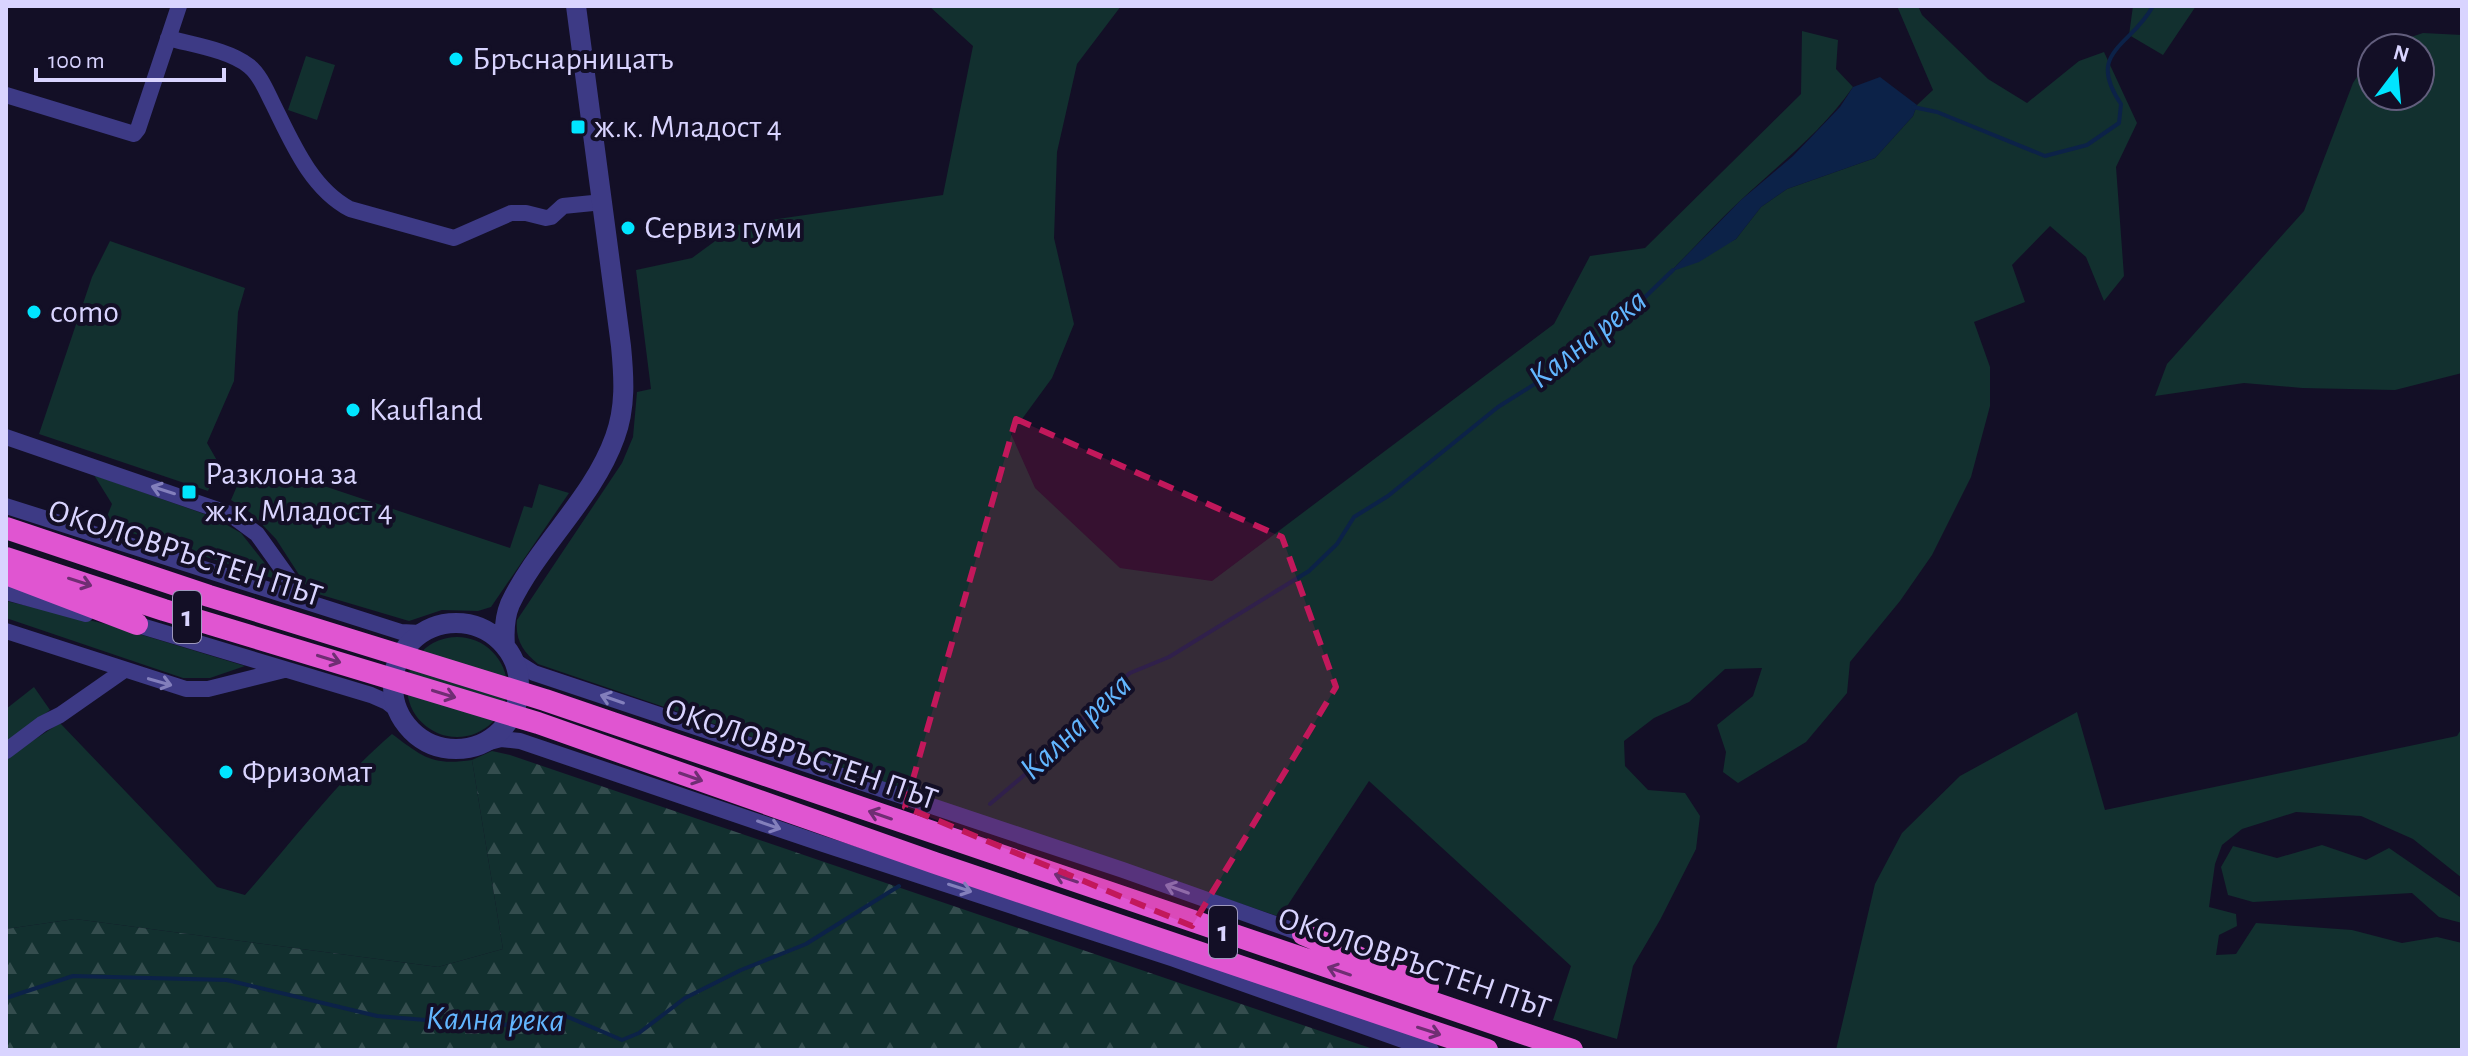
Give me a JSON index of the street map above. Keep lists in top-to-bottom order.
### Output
{
  "streets": {
    "highway": ["ОКОЛОВРЪСТЕН ПЪТ", "1"]
  },
  "water": ["Кална река"],
  "places": {
    "other": [
      "Бръснарницатъ",
      "Сервиз гуми",
      "como",
      "Kaufland",
      "Фризомат"
    ],
    "transit": ["ж.к. Младост 4", "Разклона за ж.к. Младост 4"]
  },
  "scale_bar": "100 m",
  "north": "top"
}
